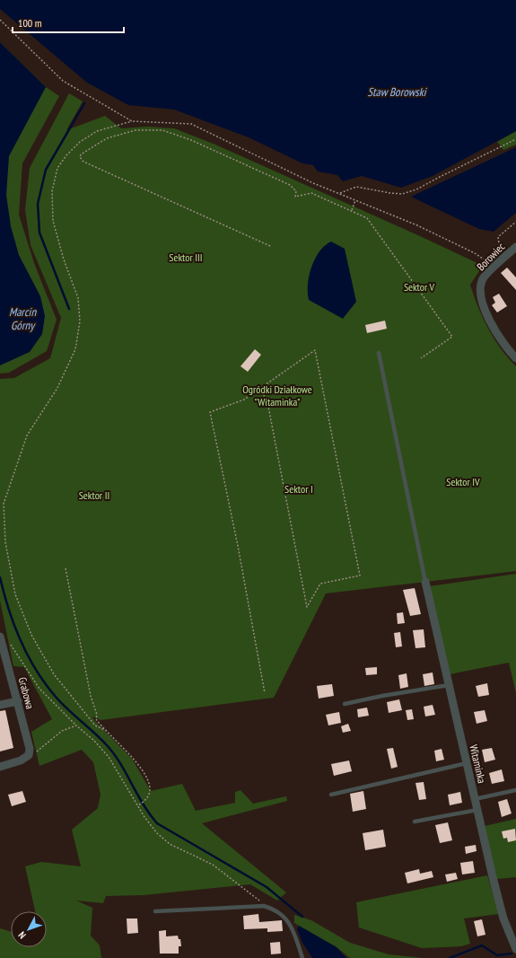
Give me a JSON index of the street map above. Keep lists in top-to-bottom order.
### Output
{
  "streets": {
    "street": ["Borowiec", "Grabowa", "Witaminka"]
  },
  "water": ["Staw Borowski", "Marcin Górny"],
  "parks": [
    "Sektor III",
    "Sektor V",
    "Ogródki Działkowe \"Witaminka\"",
    "Sektor IV",
    "Sektor I",
    "Sektor II"
  ],
  "scale_bar": "100 m",
  "north": "bottom left"
}
